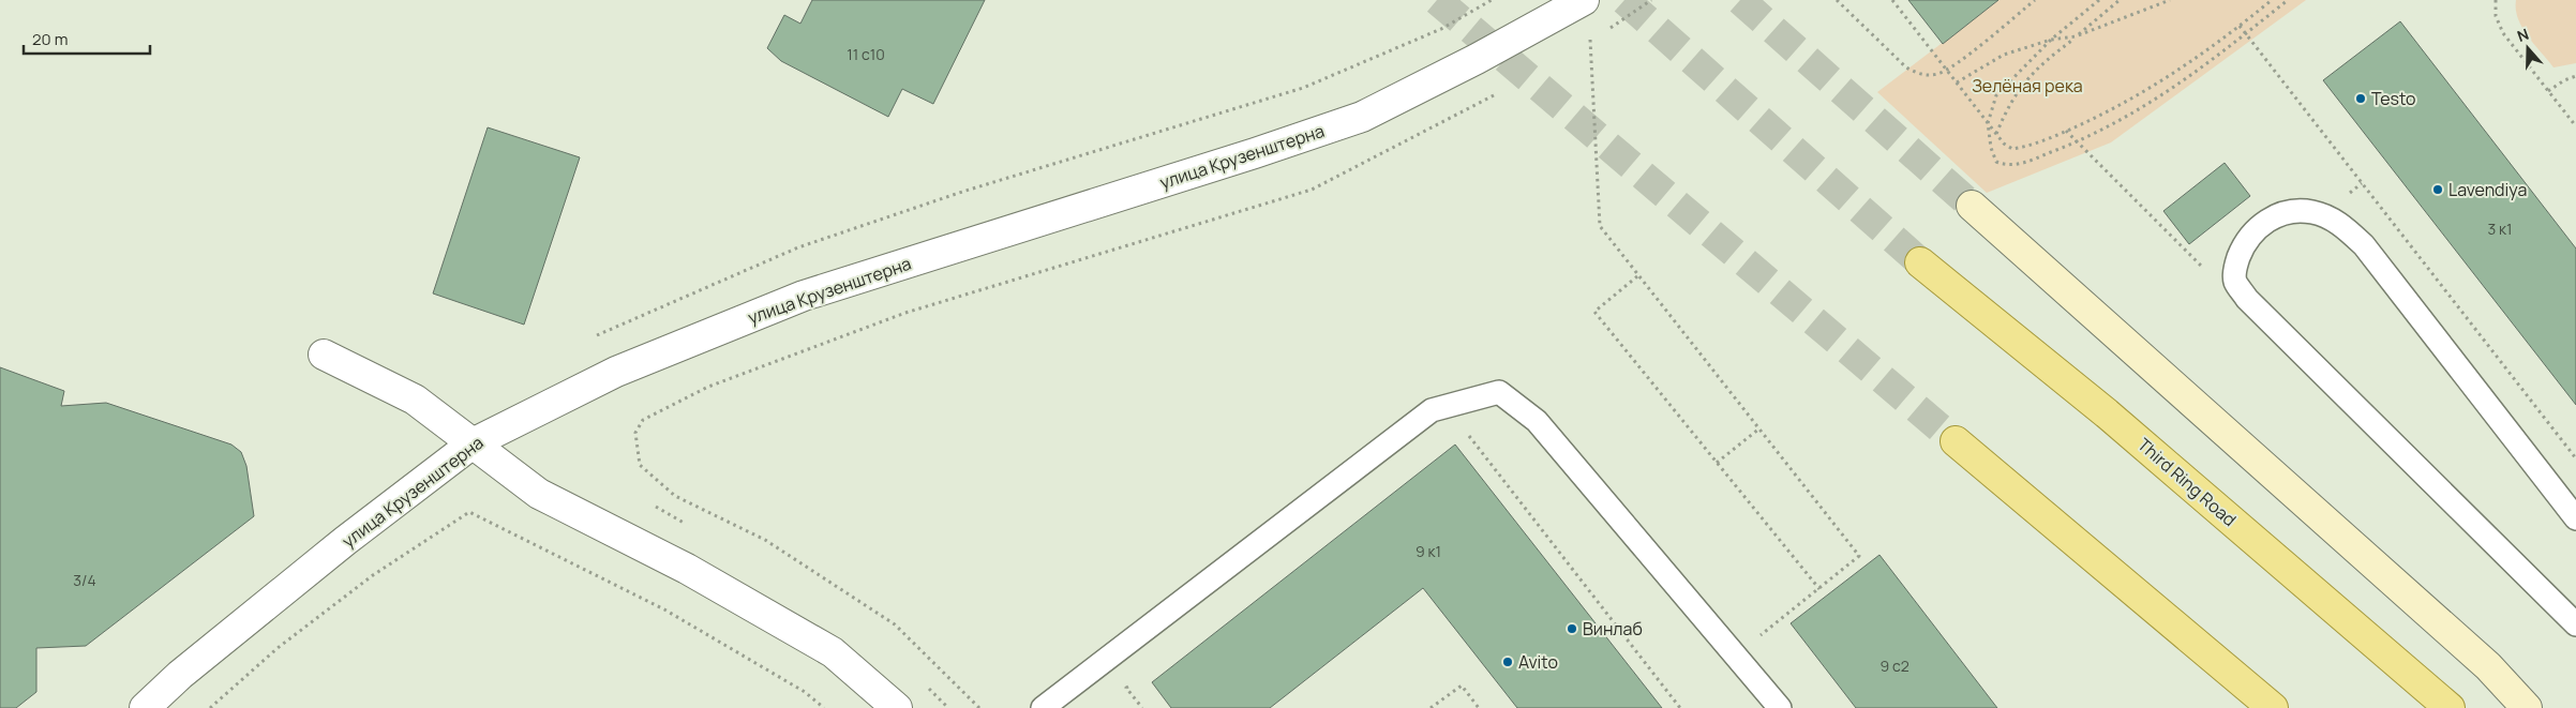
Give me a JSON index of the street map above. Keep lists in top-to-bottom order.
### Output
{
  "streets": {
    "main road": ["Third Ring Road"],
    "street": ["улица Крузенштерна"]
  },
  "parks": ["Зелёная река"],
  "places": [
    "Testo",
    "Lavendiya",
    "Винлаб",
    "Avito"
  ],
  "house_numbers": [
    "11 с10",
    "3 к1",
    "9 к1",
    "3/4",
    "9 с2"
  ],
  "scale_bar": "20 m",
  "north": "top"
}
